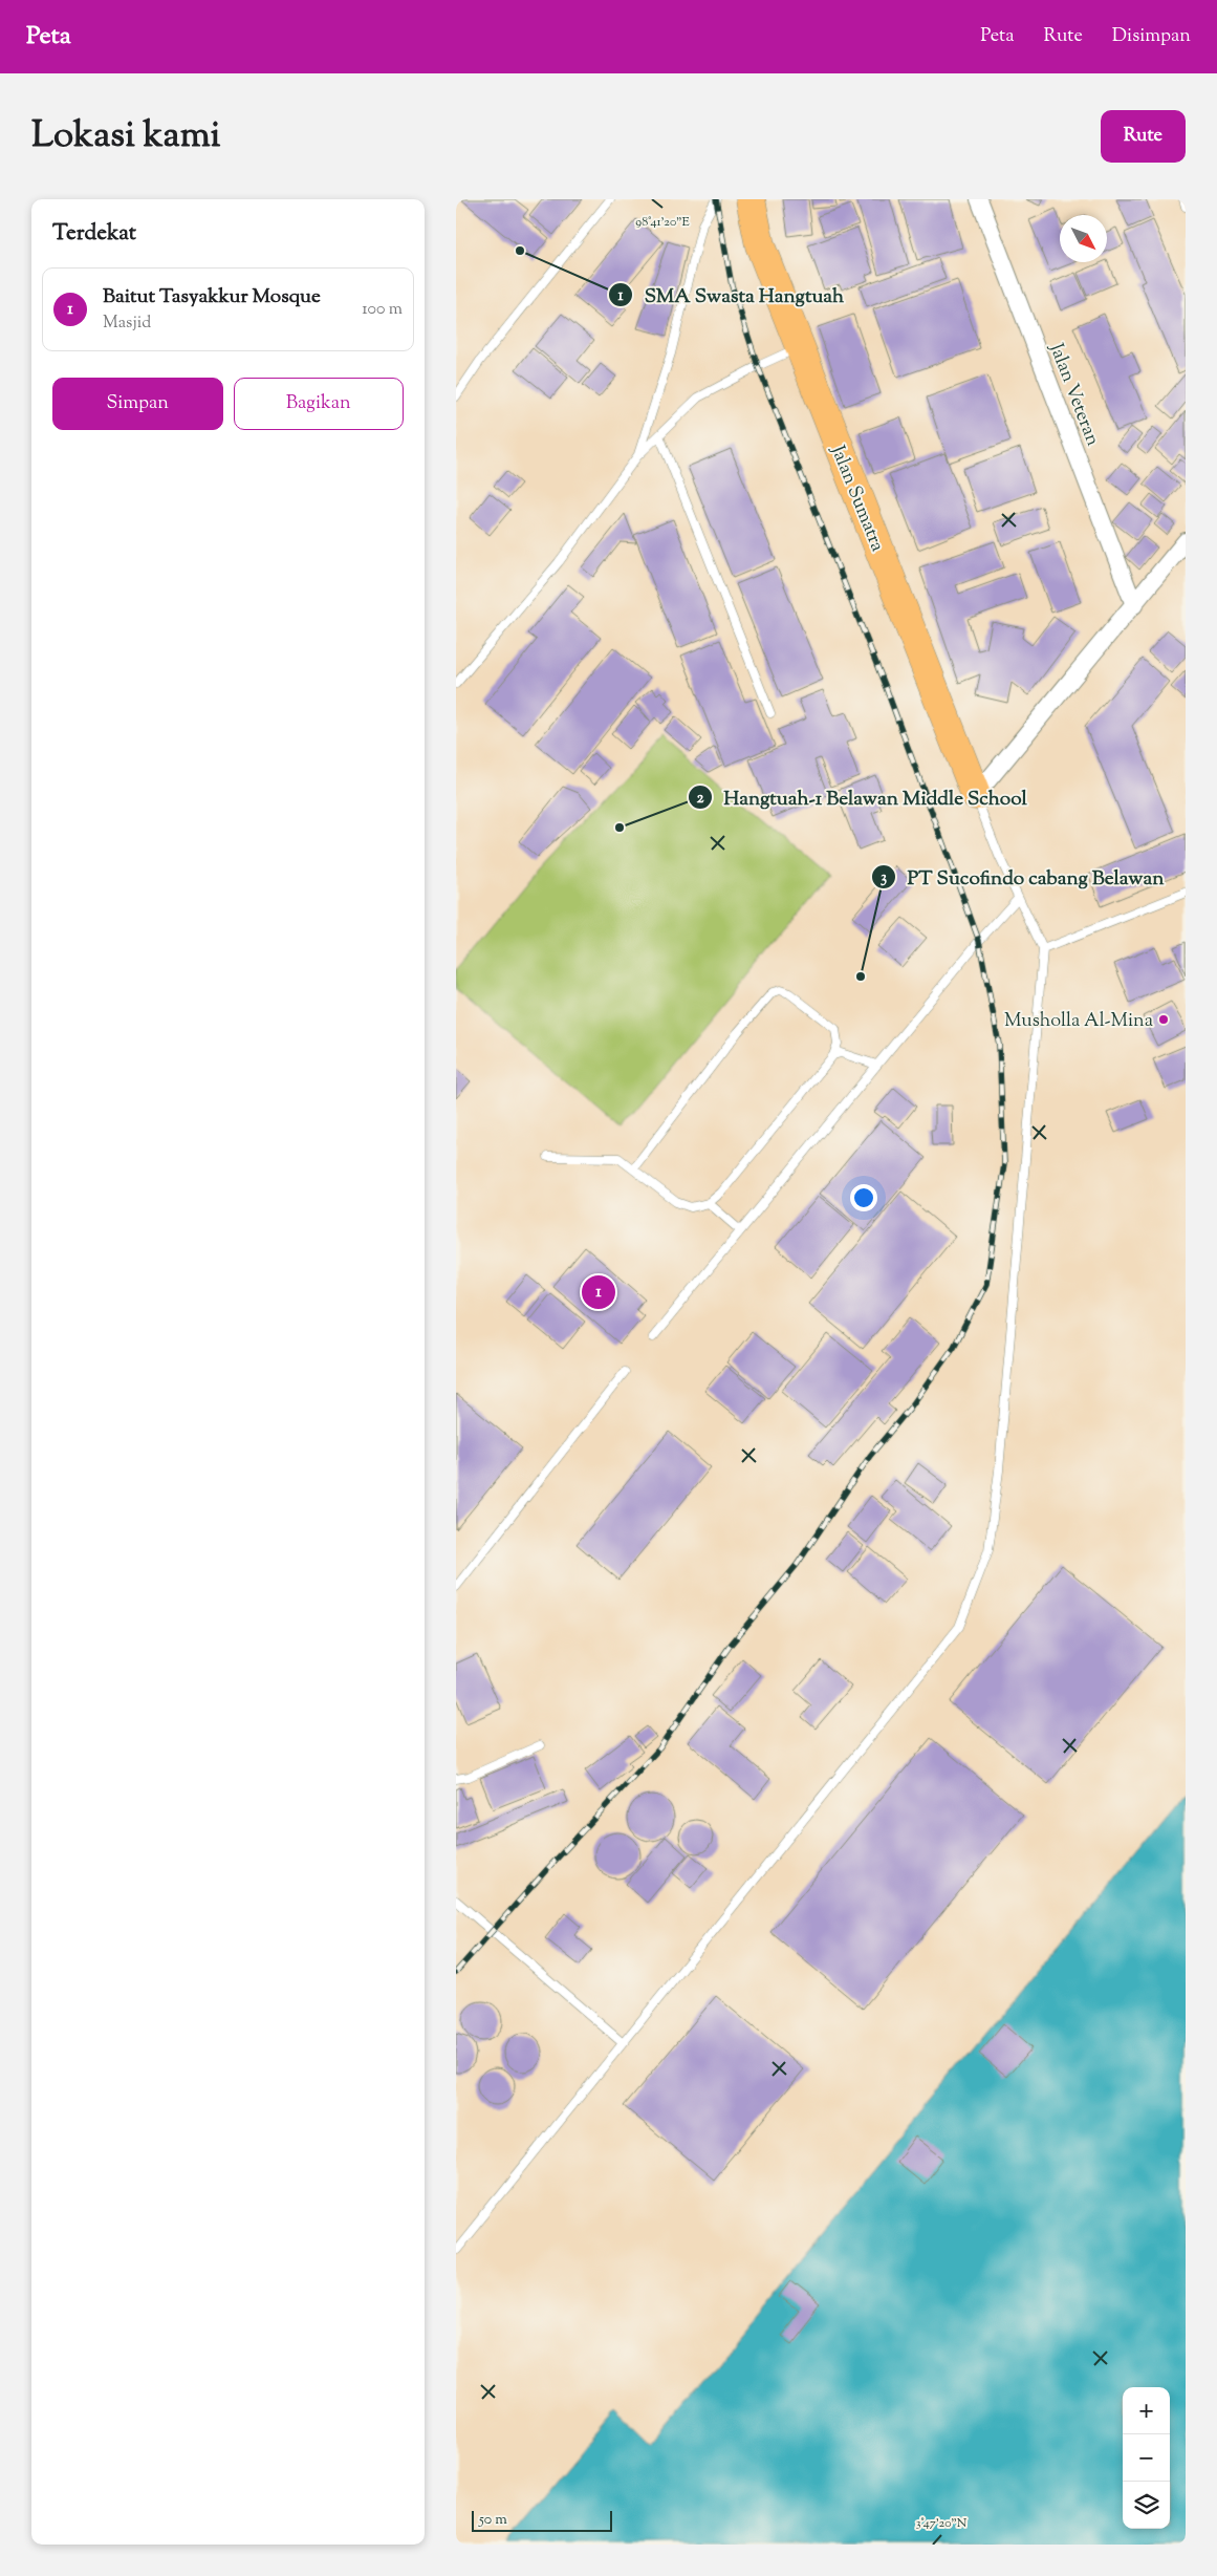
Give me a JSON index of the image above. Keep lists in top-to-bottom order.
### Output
{
  "streets": {
    "highway": ["Jalan Sumatra"],
    "street": ["Jalan Veteran"]
  },
  "places": [
    "SMA Swasta Hangtuah",
    "Hangtuah-1 Belawan Middle School",
    "PT Sucofindo cabang Belawan",
    "Musholla Al-Mina"
  ],
  "scale_bar": "50 m",
  "north": "bottom right",
  "page": {
    "header": "Peta",
    "nav": ["Peta", "Rute", "Disimpan"],
    "title": "Lokasi kami",
    "buttons": [
      "Rute",
      ["Simpan", "Bagikan"]
    ],
    "heading": "Terdekat",
    "list": [
      {
        "mark": "1",
        "name": "Baitut Tasyakkur Mosque",
        "note": "Masjid",
        "value": "100 m"
      }
    ],
    "pins": "1",
    "map_buttons": ["+", "−"],
    "scale": "50 m"
  },
  "coordinates": ["98°41'20\"E", "3°47'20\"N"]
}
